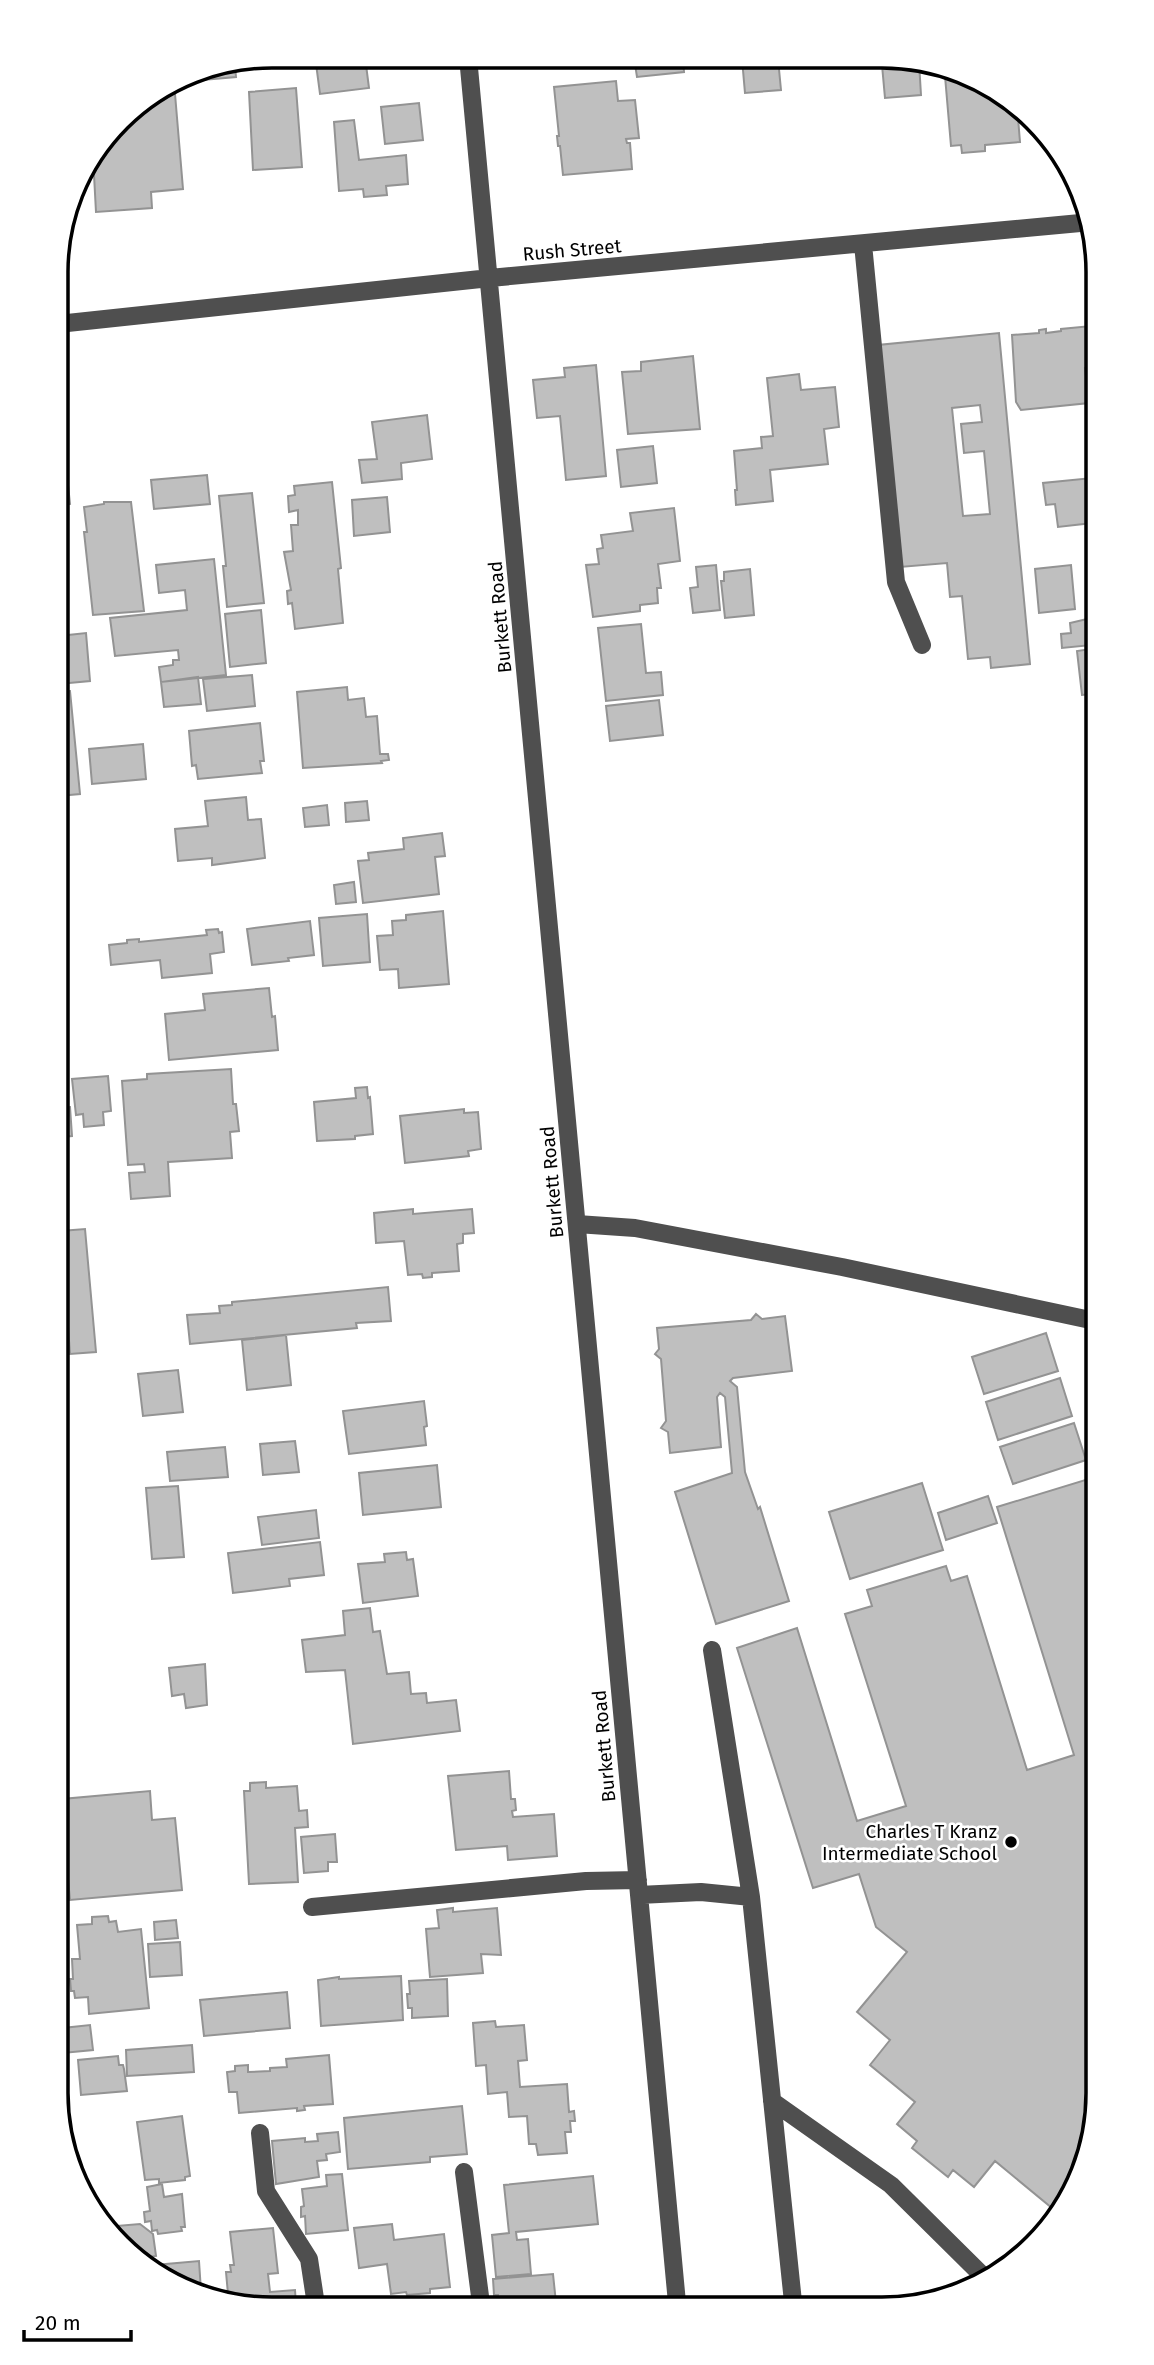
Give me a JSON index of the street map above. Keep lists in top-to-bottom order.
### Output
{
  "streets": {
    "street": ["Rush Street", "Burkett Road"]
  },
  "crossings": [
    ["Rush Street", "Burkett Road"]
  ],
  "places": ["Charles T Kranz Intermediate School"],
  "scale_bar": "20 m"
}
